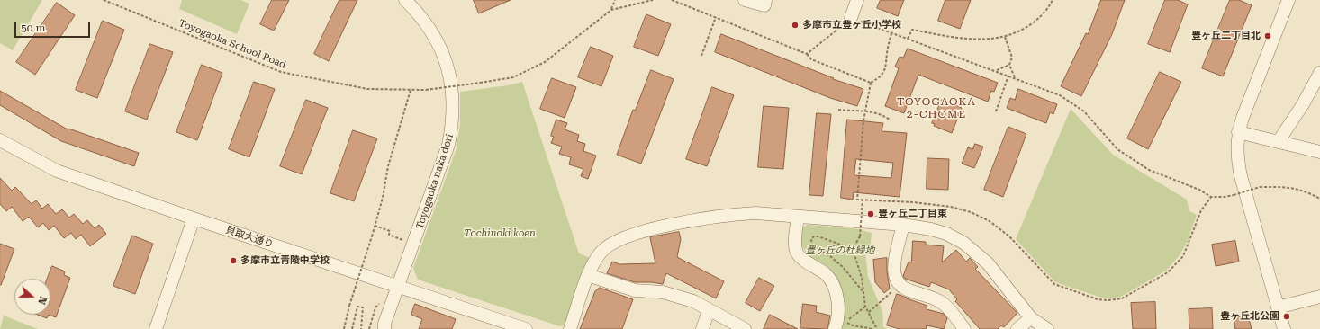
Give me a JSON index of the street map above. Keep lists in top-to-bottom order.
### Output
{
  "streets": {
    "street": ["Toyogaoka naka dori", "貝取大通り"],
    "path": ["Toyogaoka School Road"]
  },
  "crossings": [
    ["Toyogaoka naka dori", "貝取大通り"]
  ],
  "districts": ["TOYOGAOKA 2-CHOME"],
  "parks": ["Tochinoki koen", "豊ヶ丘の杜緑地"],
  "places": [
    "多摩市立豊ヶ丘小学校",
    "豊ヶ丘二丁目北",
    "豊ヶ丘二丁目東",
    "多摩市立青陵中学校",
    "豊ヶ丘北公園"
  ],
  "scale_bar": "50 m",
  "north": "right"
}
